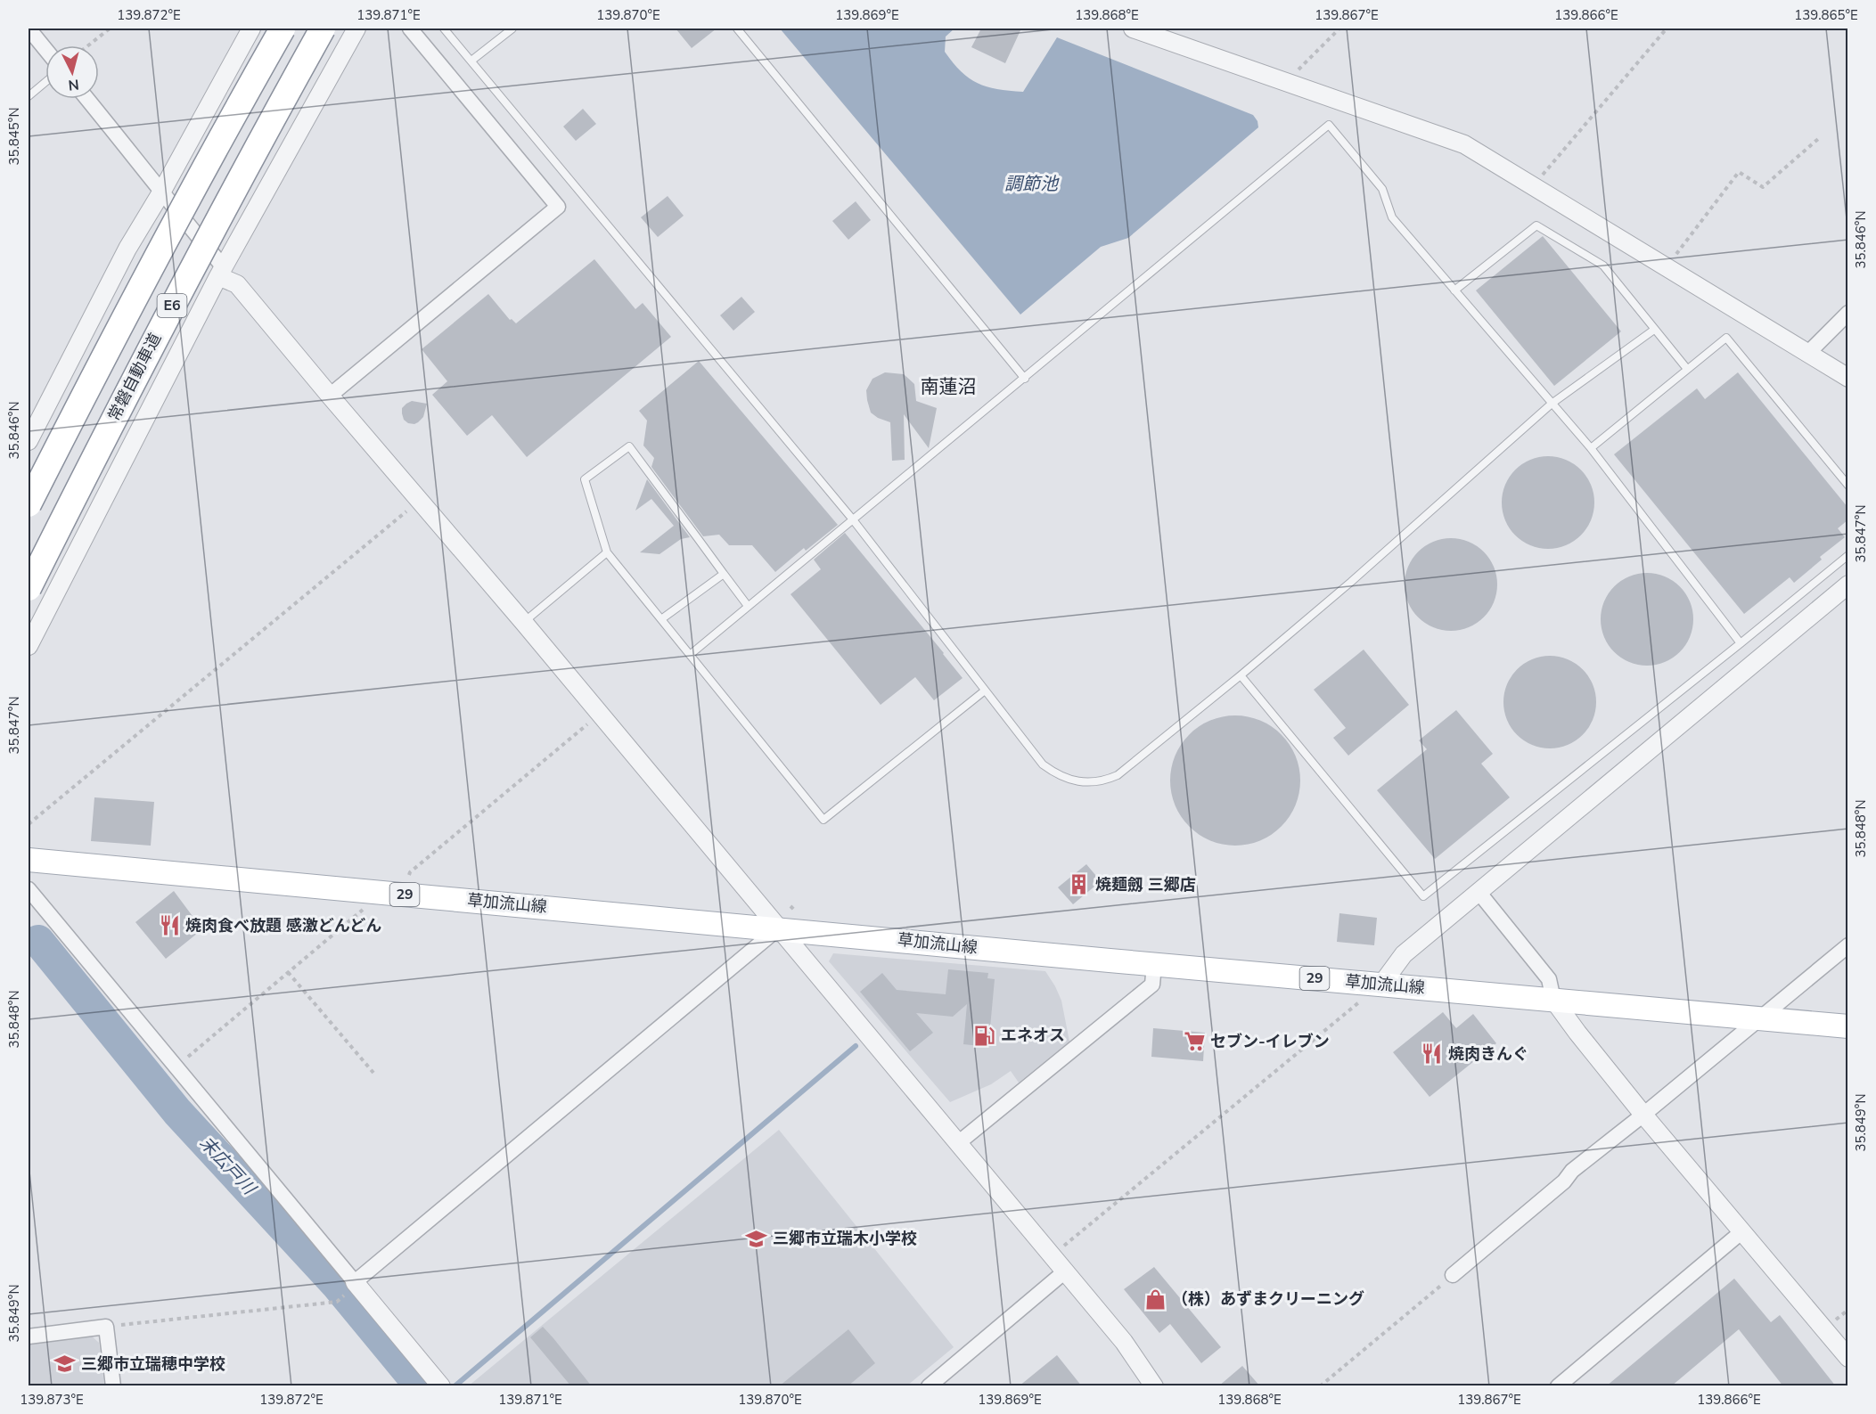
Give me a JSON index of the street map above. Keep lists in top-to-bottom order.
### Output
{
  "streets": {
    "highway": ["E6", "常磐自動車道"],
    "main road": ["29", "草加流山線"]
  },
  "districts": ["南蓮沼"],
  "water": ["調節池", "末広戸川"],
  "places": {
    "building": ["焼麺劔 三郷店"],
    "restaurant": ["焼肉食べ放題 感激どんどん", "焼肉きんぐ"],
    "fuel station": ["エネオス"],
    "supermarket": ["セブン-イレブン"],
    "school or university": ["三郷市立瑞木小学校", "三郷市立瑞穂中学校"],
    "shop": ["（株）あずまクリーニング"]
  },
  "north": "bottom",
  "coordinates": [
    "139.872°E",
    "139.871°E",
    "139.870°E",
    "139.869°E",
    "139.868°E",
    "139.867°E",
    "139.866°E",
    "139.865°E",
    "35.845°N",
    "35.846°N",
    "35.847°N",
    "35.848°N",
    "35.849°N",
    "139.873°E"
  ]
}
